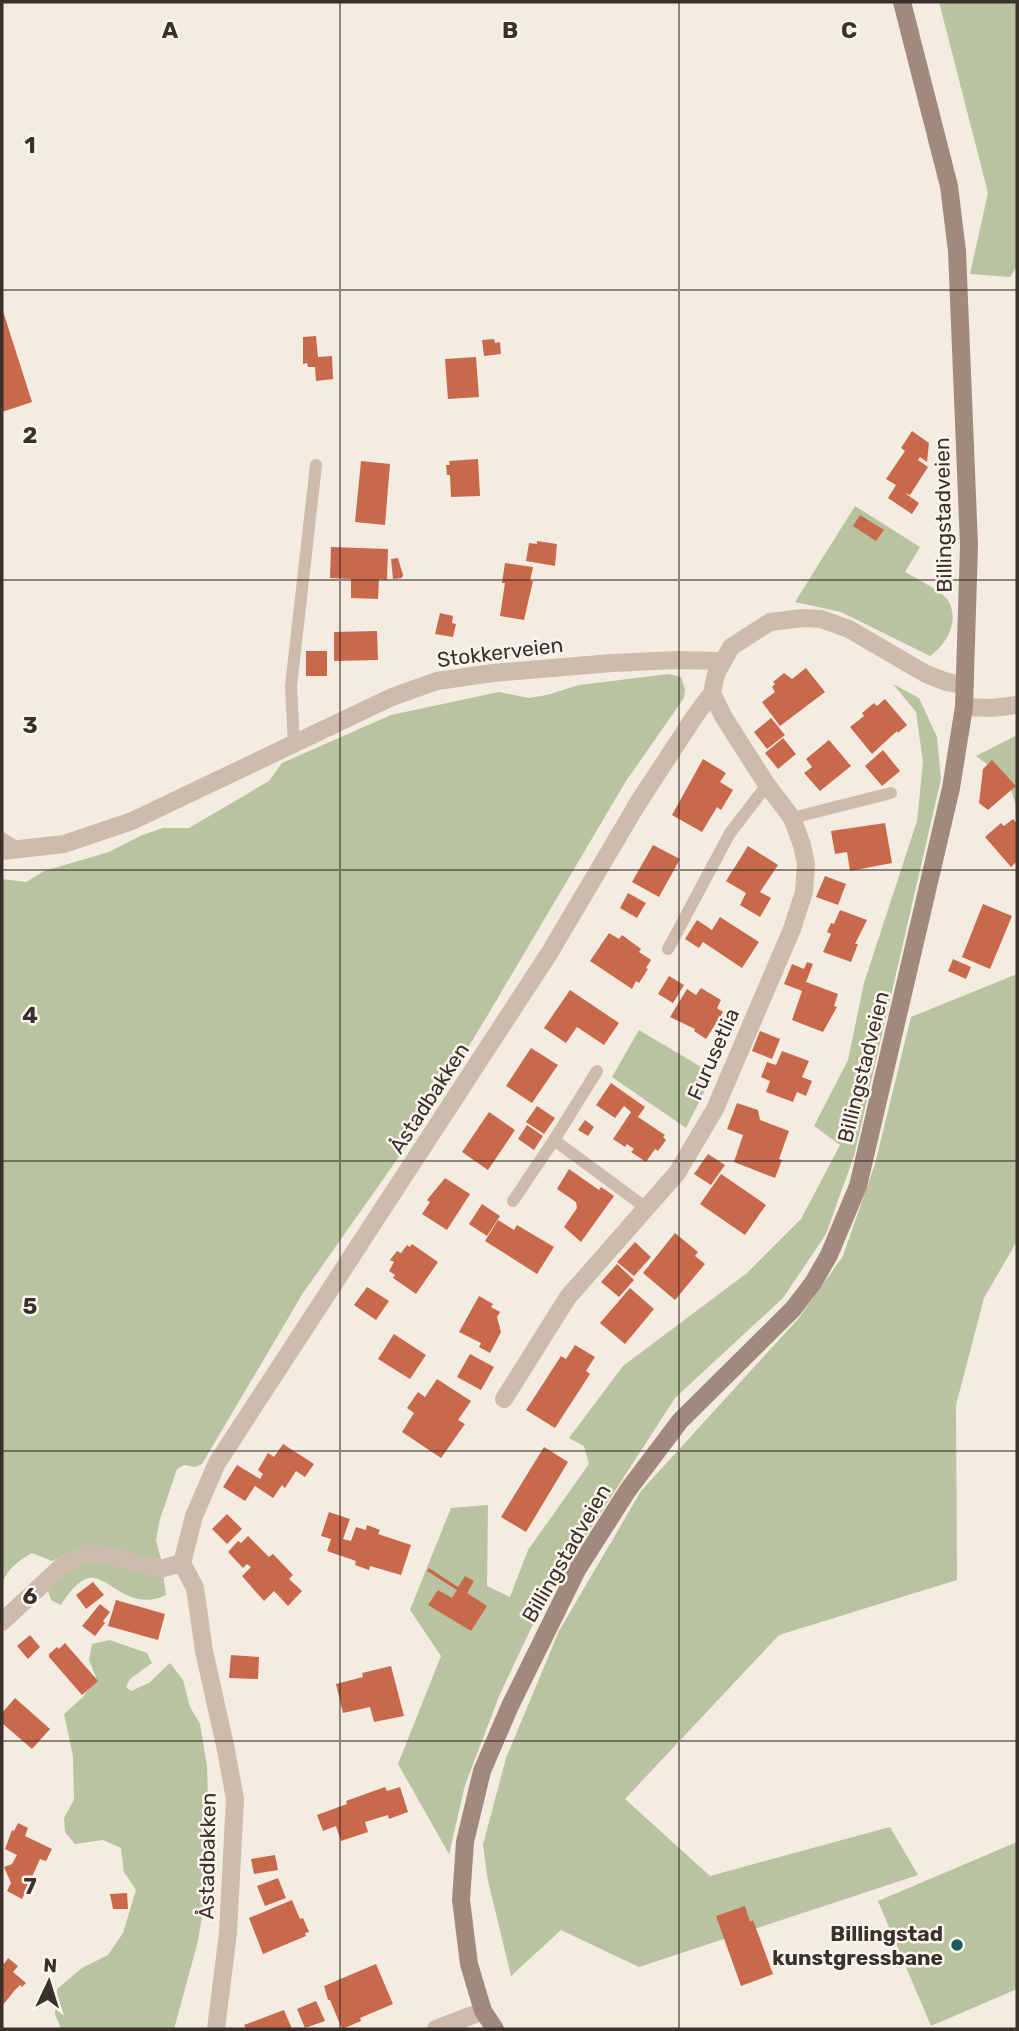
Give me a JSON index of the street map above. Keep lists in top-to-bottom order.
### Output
{
  "streets": {
    "main road": ["Billingstadveien"],
    "street": ["Stokkerveien", "Furusetlia", "Åstadbakken"]
  },
  "crossings": [
    ["Stokkerveien", "Åstadbakken"],
    ["Furusetlia", "Åstadbakken"]
  ],
  "places": ["Billingstad kunstgressbane"],
  "north": "top",
  "grid": {
    "columns": ["A", "B", "C"],
    "rows": [
      "1",
      "2",
      "3",
      "4",
      "5",
      "6",
      "7"
    ]
  }
}
